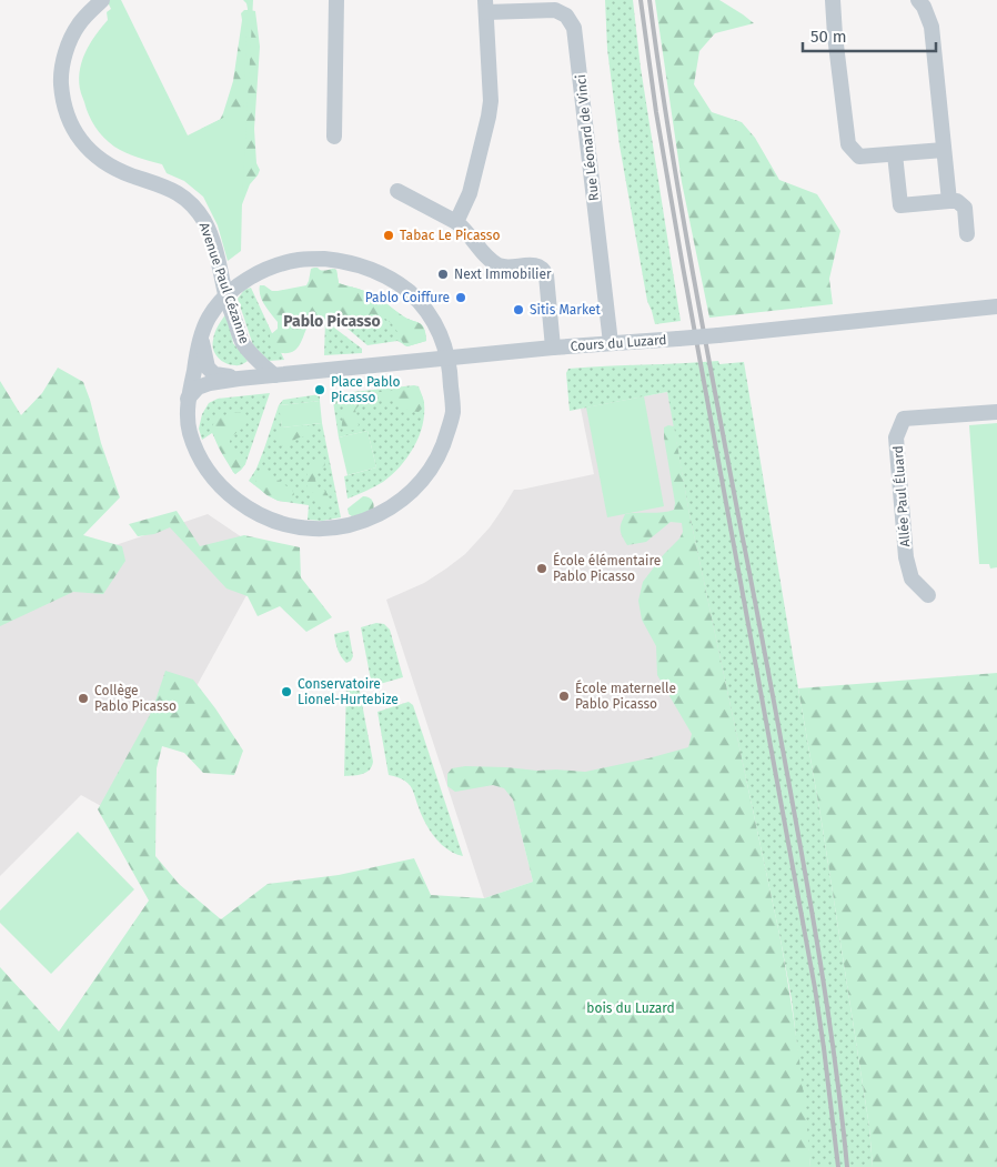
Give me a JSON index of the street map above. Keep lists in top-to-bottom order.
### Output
{
  "streets": {
    "street": [
      "Rue Léonard de Vinci",
      "Avenue Paul Cézanne",
      "Cours du Luzard",
      "Allée Paul Éluard"
    ]
  },
  "crossings": [
    ["Rue Léonard de Vinci", "Cours du Luzard"],
    ["Avenue Paul Cézanne", "Cours du Luzard"]
  ],
  "districts": ["Pablo Picasso"],
  "parks": ["bois du Luzard"],
  "places": [
    "Tabac Le Picasso",
    "Next Immobilier",
    "Pablo Coiffure",
    "Sitis Market",
    "Place Pablo Picasso",
    "École élémentaire Pablo Picasso",
    "Conservatoire Lionel-Hurtebize",
    "École maternelle Pablo Picasso",
    "Collège Pablo Picasso"
  ],
  "scale_bar": "50 m"
}
